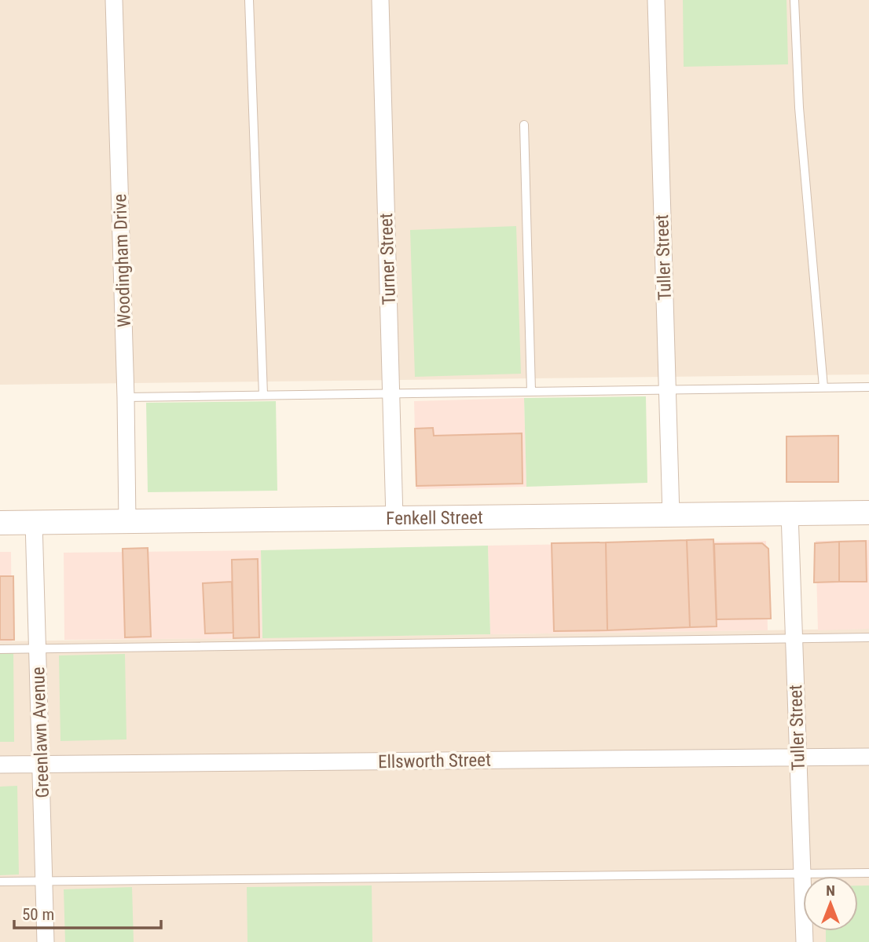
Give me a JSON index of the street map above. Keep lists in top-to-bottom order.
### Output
{
  "streets": {
    "street": [
      "Tuller Street",
      "Turner Street",
      "Woodingham Drive",
      "Fenkell Street",
      "Greenlawn Avenue",
      "Ellsworth Street"
    ]
  },
  "crossings": [
    ["Tuller Street", "Fenkell Street"],
    ["Tuller Street", "Ellsworth Street"],
    ["Turner Street", "Fenkell Street"],
    ["Woodingham Drive", "Fenkell Street"],
    ["Fenkell Street", "Greenlawn Avenue"],
    ["Greenlawn Avenue", "Ellsworth Street"]
  ],
  "scale_bar": "50 m",
  "north": "top"
}
